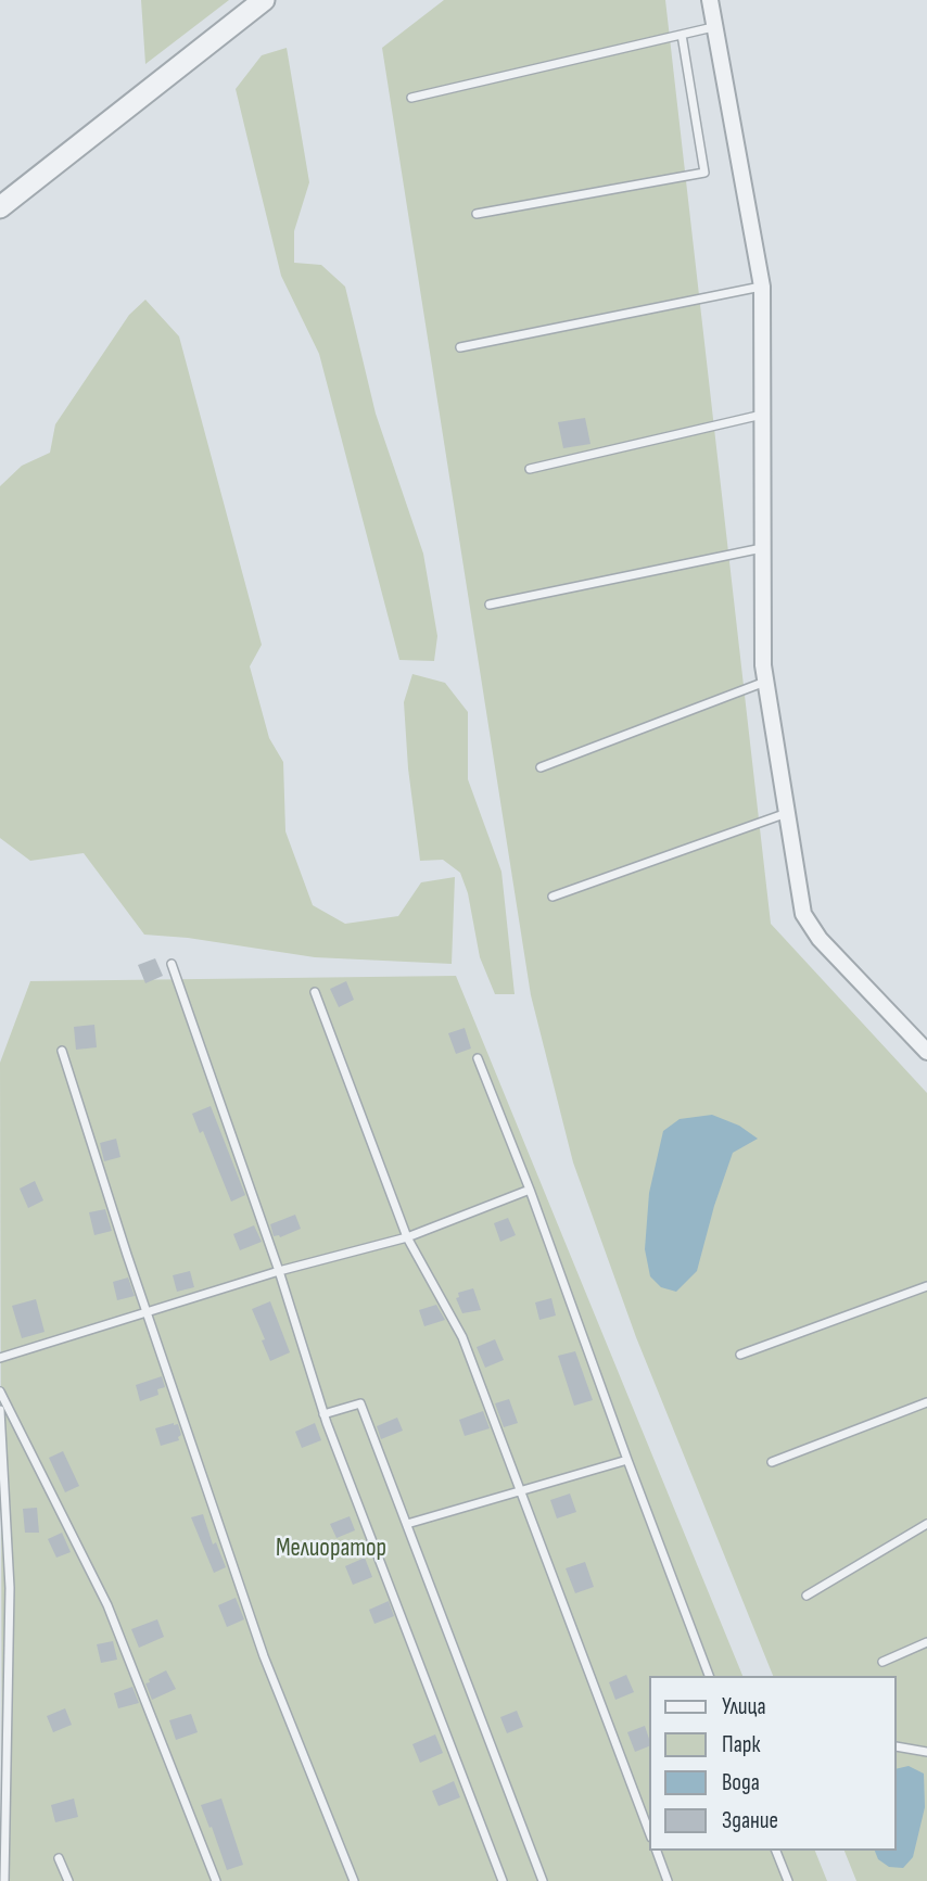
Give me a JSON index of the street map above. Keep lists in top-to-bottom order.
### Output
{
  "parks": ["Мелиоратор"],
  "legend": [
    "Улица",
    "Парк",
    "Вода",
    "Здание"
  ]
}
